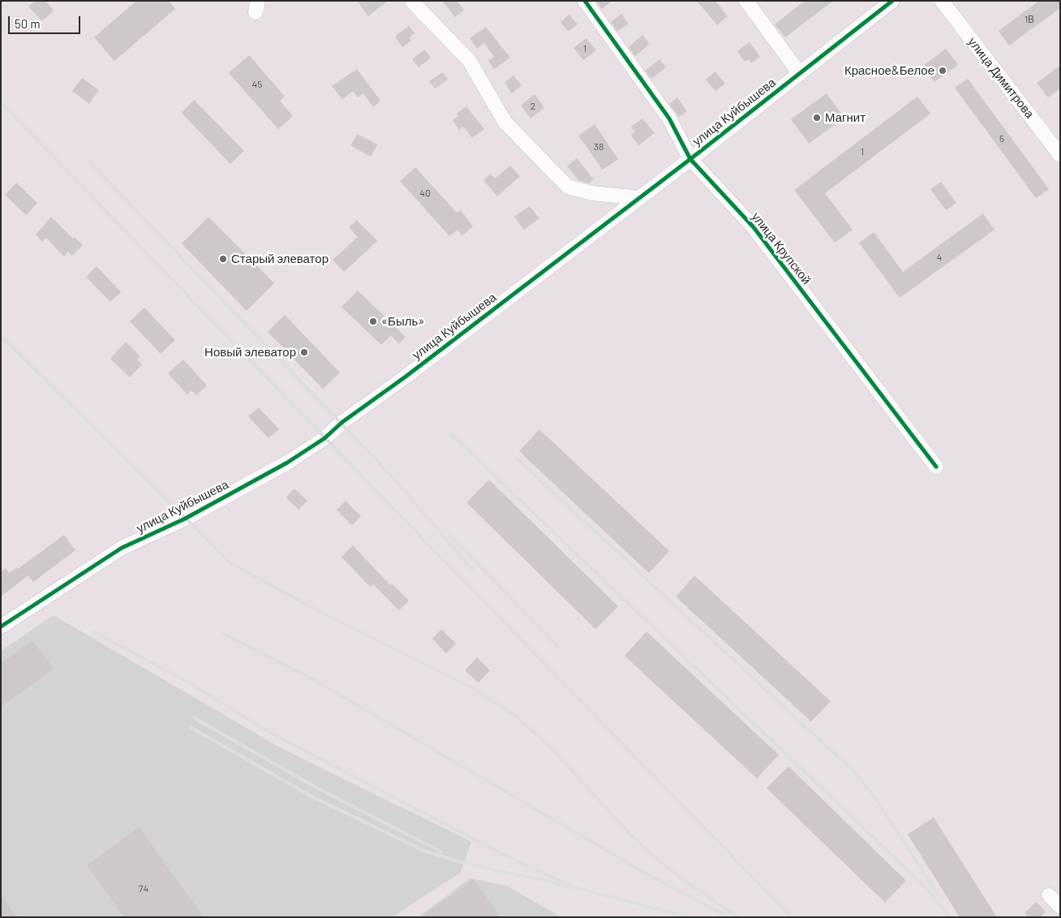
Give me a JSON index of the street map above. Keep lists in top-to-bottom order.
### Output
{
  "streets": {
    "street": ["улица Димитрова", "улица Куйбышева", "улица Крупской"]
  },
  "crossings": [
    ["улица Куйбышева", "улица Крупской"]
  ],
  "places": [
    "Красное&Белое",
    "Магнит",
    "Старый элеватор",
    "«Быль»",
    "Новый элеватор"
  ],
  "house_numbers": [
    "1В",
    "1",
    "45",
    "2",
    "5",
    "38",
    "1",
    "40",
    "4",
    "74"
  ],
  "scale_bar": "50 m"
}
